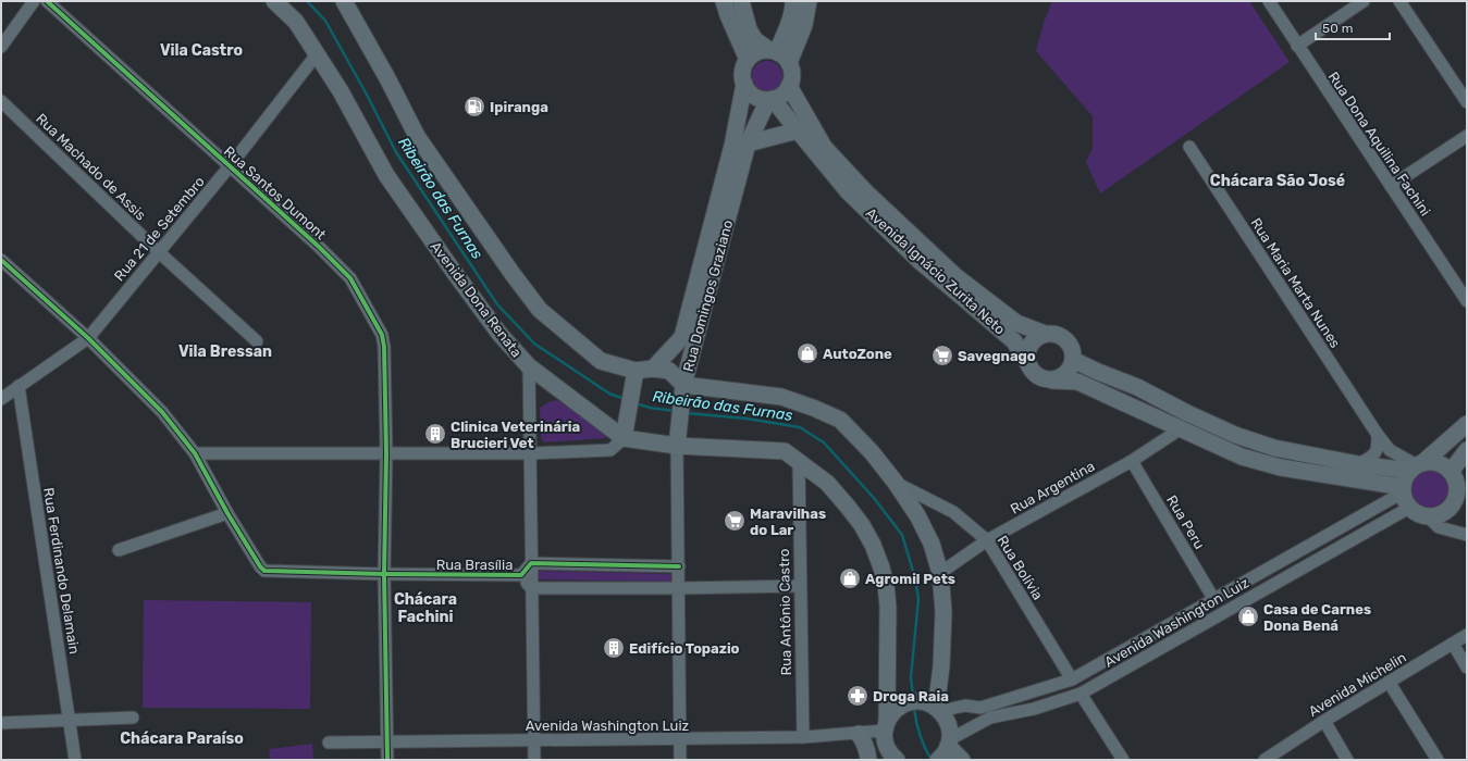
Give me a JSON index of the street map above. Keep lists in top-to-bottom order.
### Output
{
  "streets": {
    "main road": ["Avenida Ignácio Zurita Neto", "Rua Domingos Graziano", "Avenida Dona Renata"],
    "street": [
      "Rua Dona Aquilina Fachini",
      "Rua Machado de Assis",
      "Rua Santos Dumont",
      "Rua 21 de Setembro",
      "Rua Maria Marta Nunes",
      "Rua Argentina",
      "Rua Peru",
      "Rua Brasília",
      "Rua Bolívia",
      "Rua Ferdinando Delamain",
      "Rua Antônio Castro",
      "Avenida Washington Luiz",
      "Avenida Michelin"
    ]
  },
  "crossings": [
    ["Rua Machado de Assis", "Rua 21 de Setembro"],
    ["Rua Santos Dumont", "Rua 21 de Setembro"],
    ["Rua Santos Dumont", "Rua Brasília"],
    ["Rua Santos Dumont", "Avenida Washington Luiz"],
    ["Rua 21 de Setembro", "Avenida Dona Renata"],
    ["Rua 21 de Setembro", "Rua Ferdinando Delamain"],
    ["Avenida Ignácio Zurita Neto", "Rua Domingos Graziano"],
    ["Rua Maria Marta Nunes", "Avenida Washington Luiz"],
    ["Rua Domingos Graziano", "Avenida Dona Renata"],
    ["Rua Domingos Graziano", "Rua Brasília"],
    ["Rua Domingos Graziano", "Avenida Washington Luiz"],
    ["Avenida Dona Renata", "Rua Antônio Castro"],
    ["Avenida Dona Renata", "Avenida Washington Luiz"],
    ["Rua Argentina", "Rua Peru"],
    ["Rua Argentina", "Rua Bolívia"],
    ["Rua Peru", "Avenida Washington Luiz"],
    ["Rua Bolívia", "Avenida Washington Luiz"],
    ["Rua Antônio Castro", "Avenida Washington Luiz"]
  ],
  "districts": [
    "Vila Castro",
    "Chácara São José",
    "Vila Bressan",
    "Chácara Fachini",
    "Chácara Paraíso"
  ],
  "water": ["Ribeirão das Furnas"],
  "places": {
    "fuel station": ["Ipiranga"],
    "shop": ["AutoZone", "Agromil Pets", "Casa de Carnes Dona Bená"],
    "supermarket": ["Savegnago", "Maravilhas do Lar"],
    "building": ["Clinica Veterinária Brucieri Vet", "Edifício Topazio"],
    "pharmacy": ["Droga Raia"]
  },
  "scale_bar": "50 m"
}
